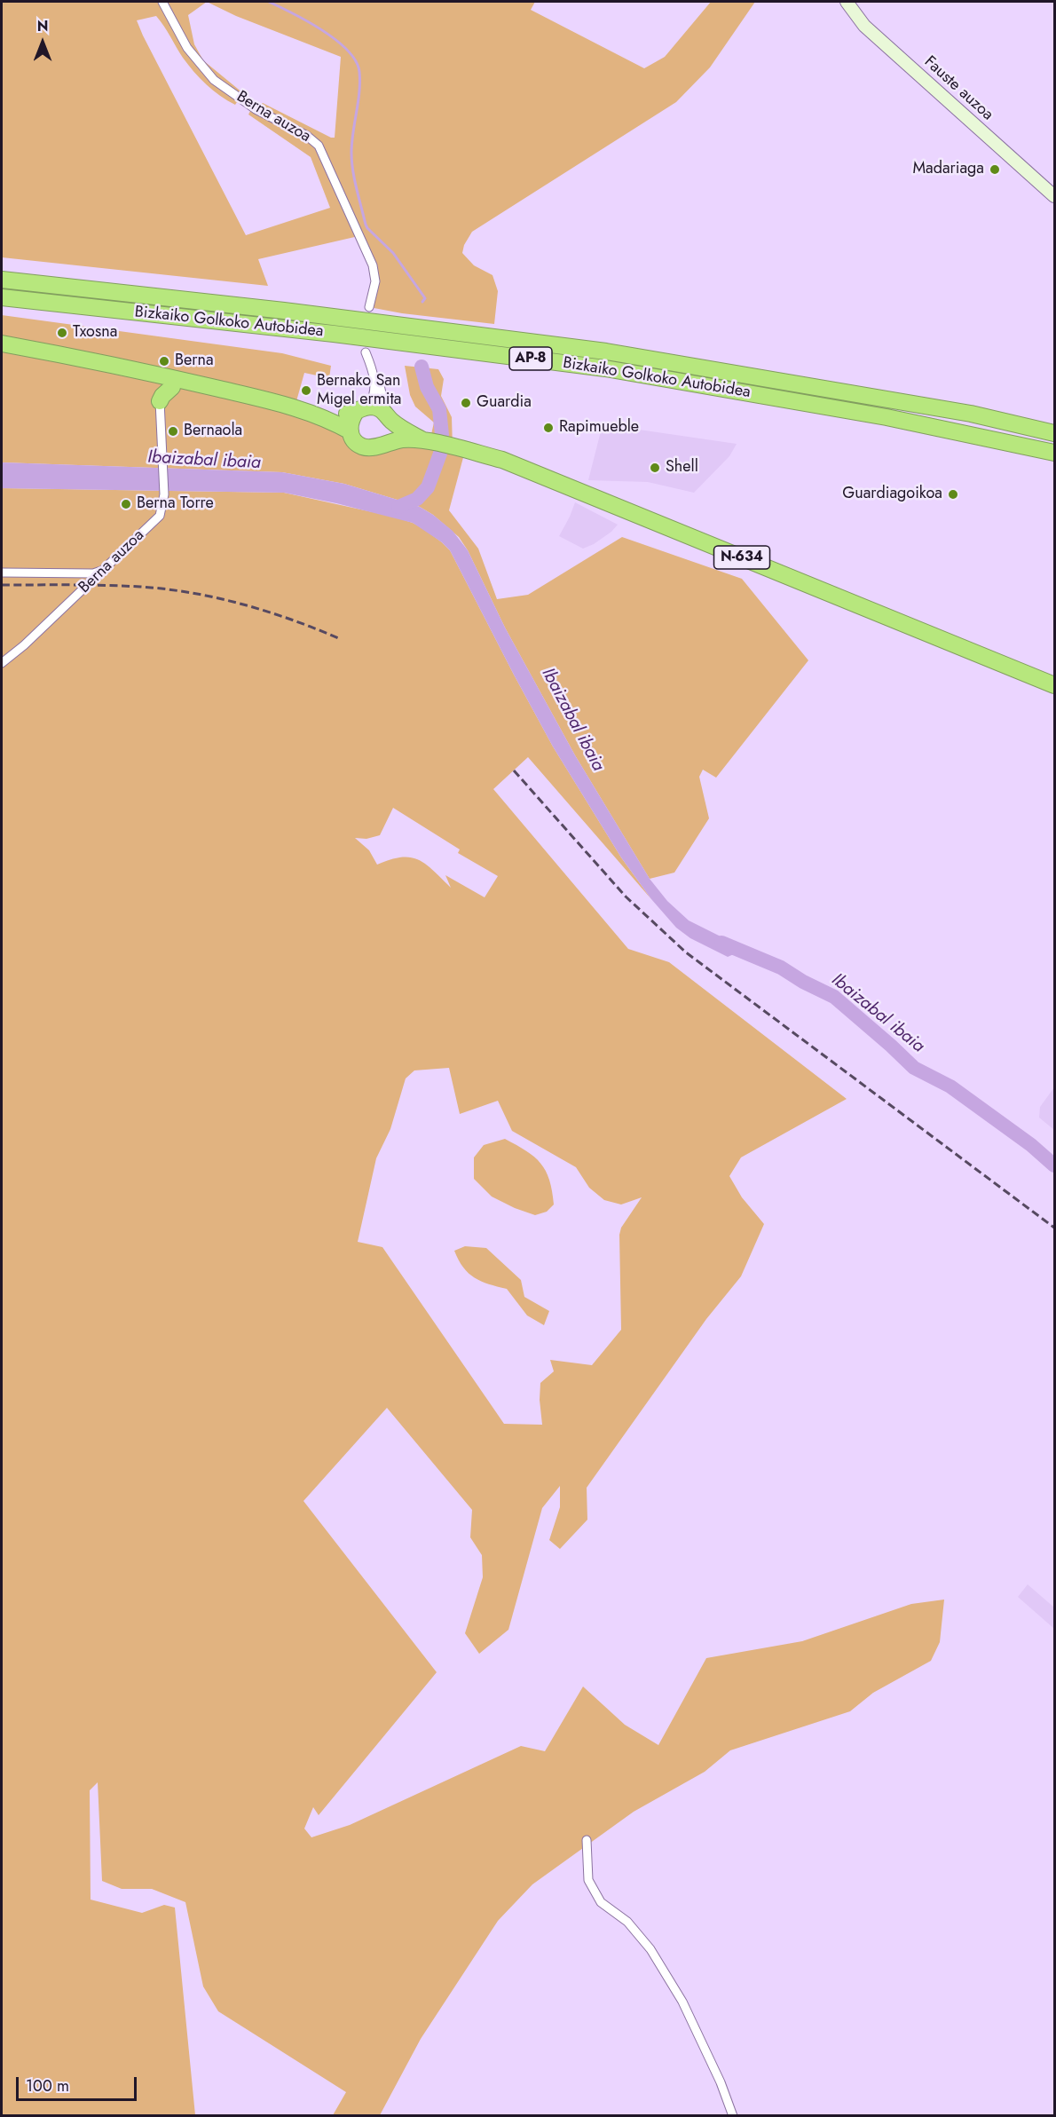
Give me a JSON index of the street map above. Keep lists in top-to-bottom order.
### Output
{
  "streets": {
    "highway": ["Bizkaiko Golkoko Autobidea", "AP-8", "N-634"],
    "street": ["Fauste auzoa", "Berna auzoa"]
  },
  "water": ["Ibaizabal ibaia"],
  "places": [
    "Madariaga",
    "Txosna",
    "Berna",
    "Bernako San Migel ermita",
    "Guardia",
    "Rapimueble",
    "Bernaola",
    "Shell",
    "Guardiagoikoa",
    "Berna Torre"
  ],
  "scale_bar": "100 m",
  "north": "top"
}
